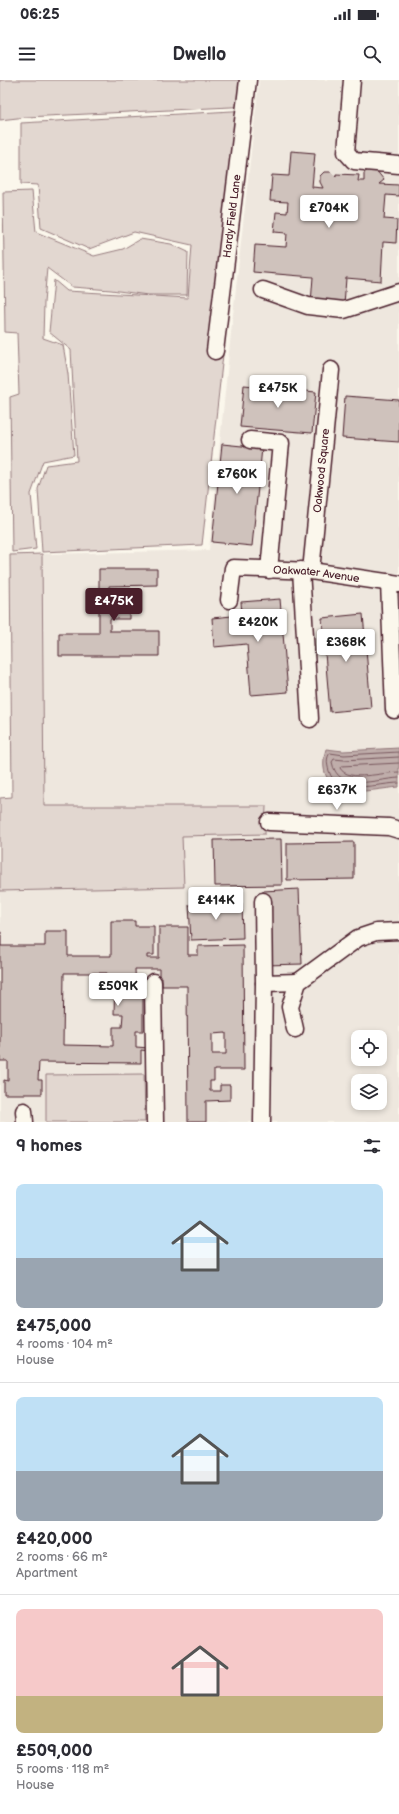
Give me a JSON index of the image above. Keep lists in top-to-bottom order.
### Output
{
  "streets": {
    "street": ["Hardy Field Lane", "Oakwood Square", "Oakwater Avenue"]
  },
  "crossings": [
    ["Oakwood Square", "Oakwater Avenue"]
  ],
  "page": {
    "status": "06:25",
    "header": "Dwello",
    "price": [
      "£704K",
      "£475K",
      "£760K",
      "£475K",
      "£420K",
      "£368K",
      "£637K",
      "£414K",
      "£509K"
    ],
    "heading": "9 homes",
    "list": [
      {
        "name": "£475,000",
        "note": "4 rooms · 104 m² · House"
      },
      {
        "name": "£420,000",
        "note": "2 rooms · 66 m² · Apartment"
      },
      {
        "name": "£509,000",
        "note": "5 rooms · 118 m² · House"
      }
    ]
  }
}
